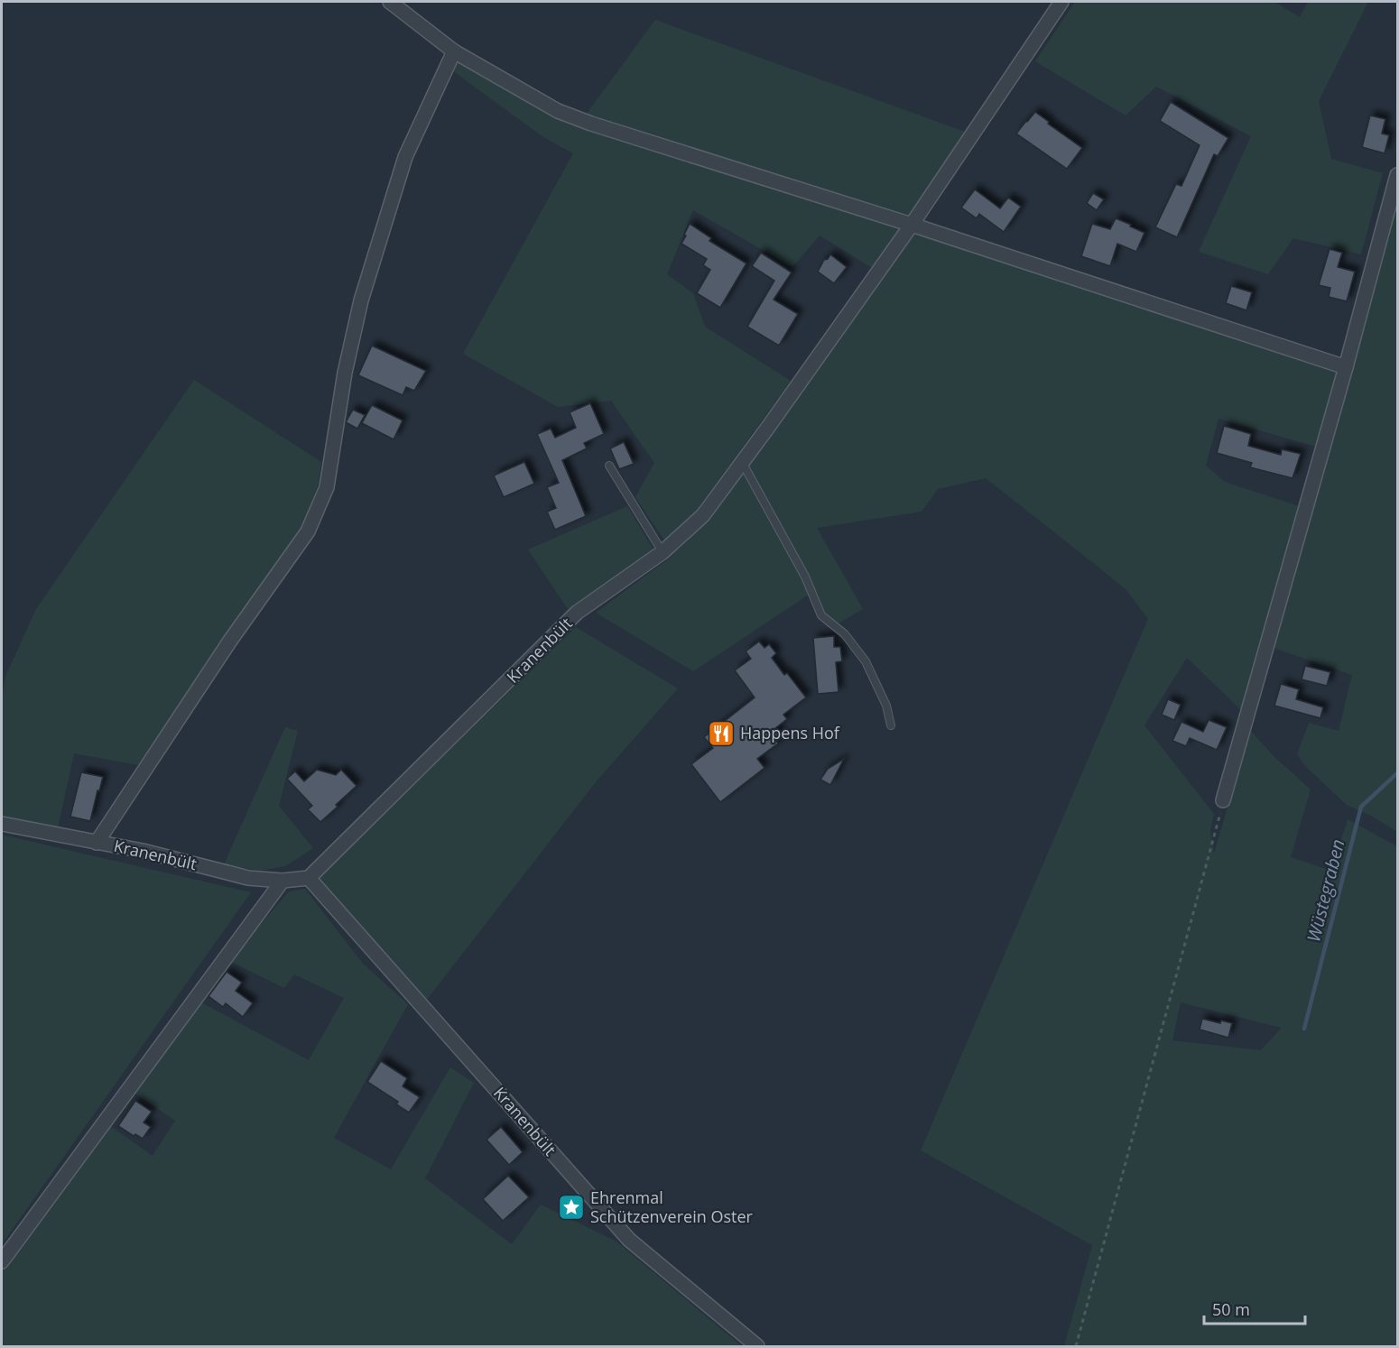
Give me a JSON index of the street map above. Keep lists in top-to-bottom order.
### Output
{
  "streets": {
    "street": ["Kranenbült"]
  },
  "water": ["Wüstegraben"],
  "places": {
    "restaurant": ["Happens Hof"],
    "place": ["Ehrenmal Schützenverein Oster"]
  },
  "scale_bar": "50 m"
}
